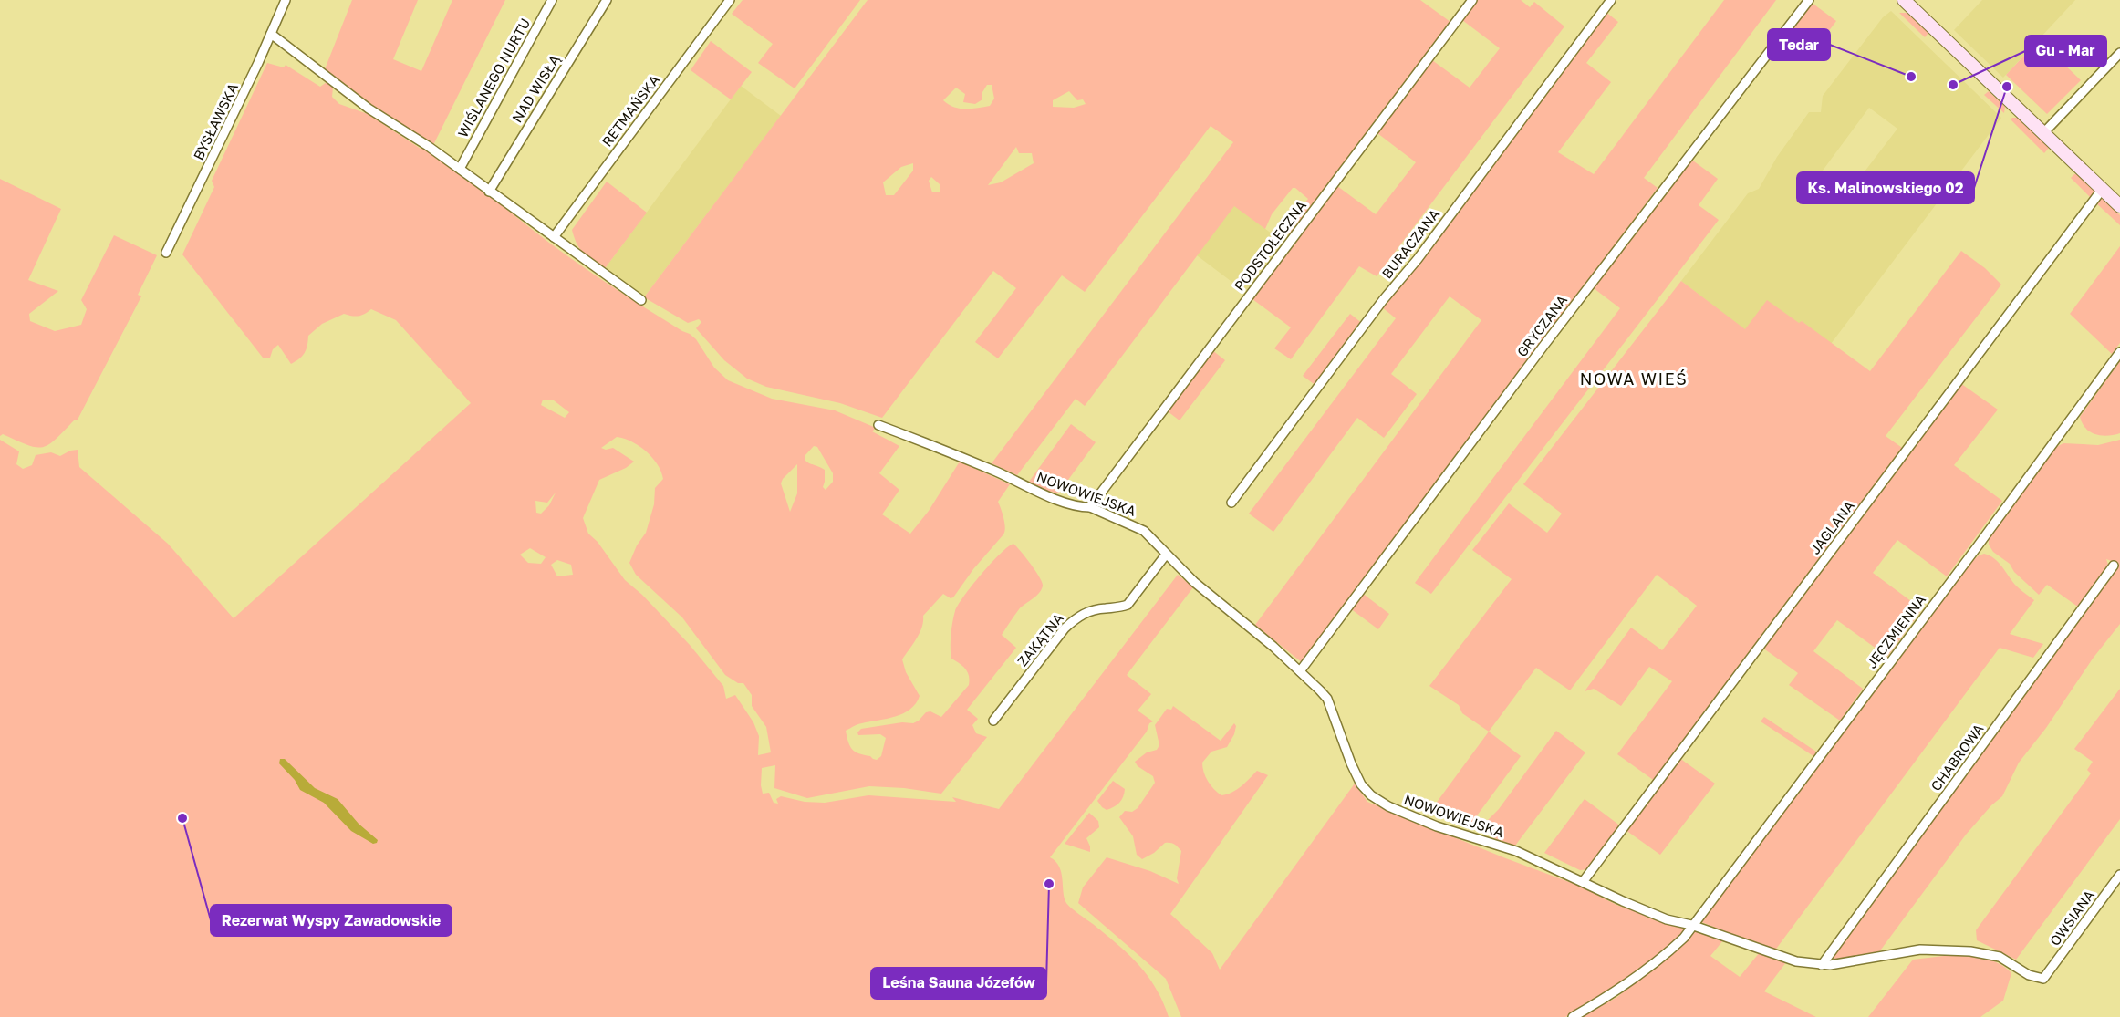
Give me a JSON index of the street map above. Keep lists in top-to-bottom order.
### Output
{
  "streets": {
    "street": [
      "WIŚLANEGO NURTU",
      "NAD WISŁĄ",
      "RETMAŃSKA",
      "BYSŁAWSKA",
      "BURACZANA",
      "PODSTOŁECZNA",
      "GRYCZANA",
      "NOWOWIEJSKA",
      "JAGLANA",
      "JĘCZMIENNA",
      "ZAKĄTNA",
      "CHABROWA",
      "OWSIANA"
    ]
  },
  "crossings": [
    ["PODSTOŁECZNA", "NOWOWIEJSKA"],
    ["GRYCZANA", "NOWOWIEJSKA"],
    ["NOWOWIEJSKA", "JAGLANA"],
    ["NOWOWIEJSKA", "JĘCZMIENNA"],
    ["NOWOWIEJSKA", "ZAKĄTNA"],
    ["NOWOWIEJSKA", "CHABROWA"],
    ["NOWOWIEJSKA", "OWSIANA"]
  ],
  "districts": ["NOWA WIEŚ"],
  "places": [
    "Tedar",
    "Gu - Mar",
    "Ks. Malinowskiego 02",
    "Rezerwat Wyspy Zawadowskie",
    "Leśna Sauna Józefów"
  ]
}
